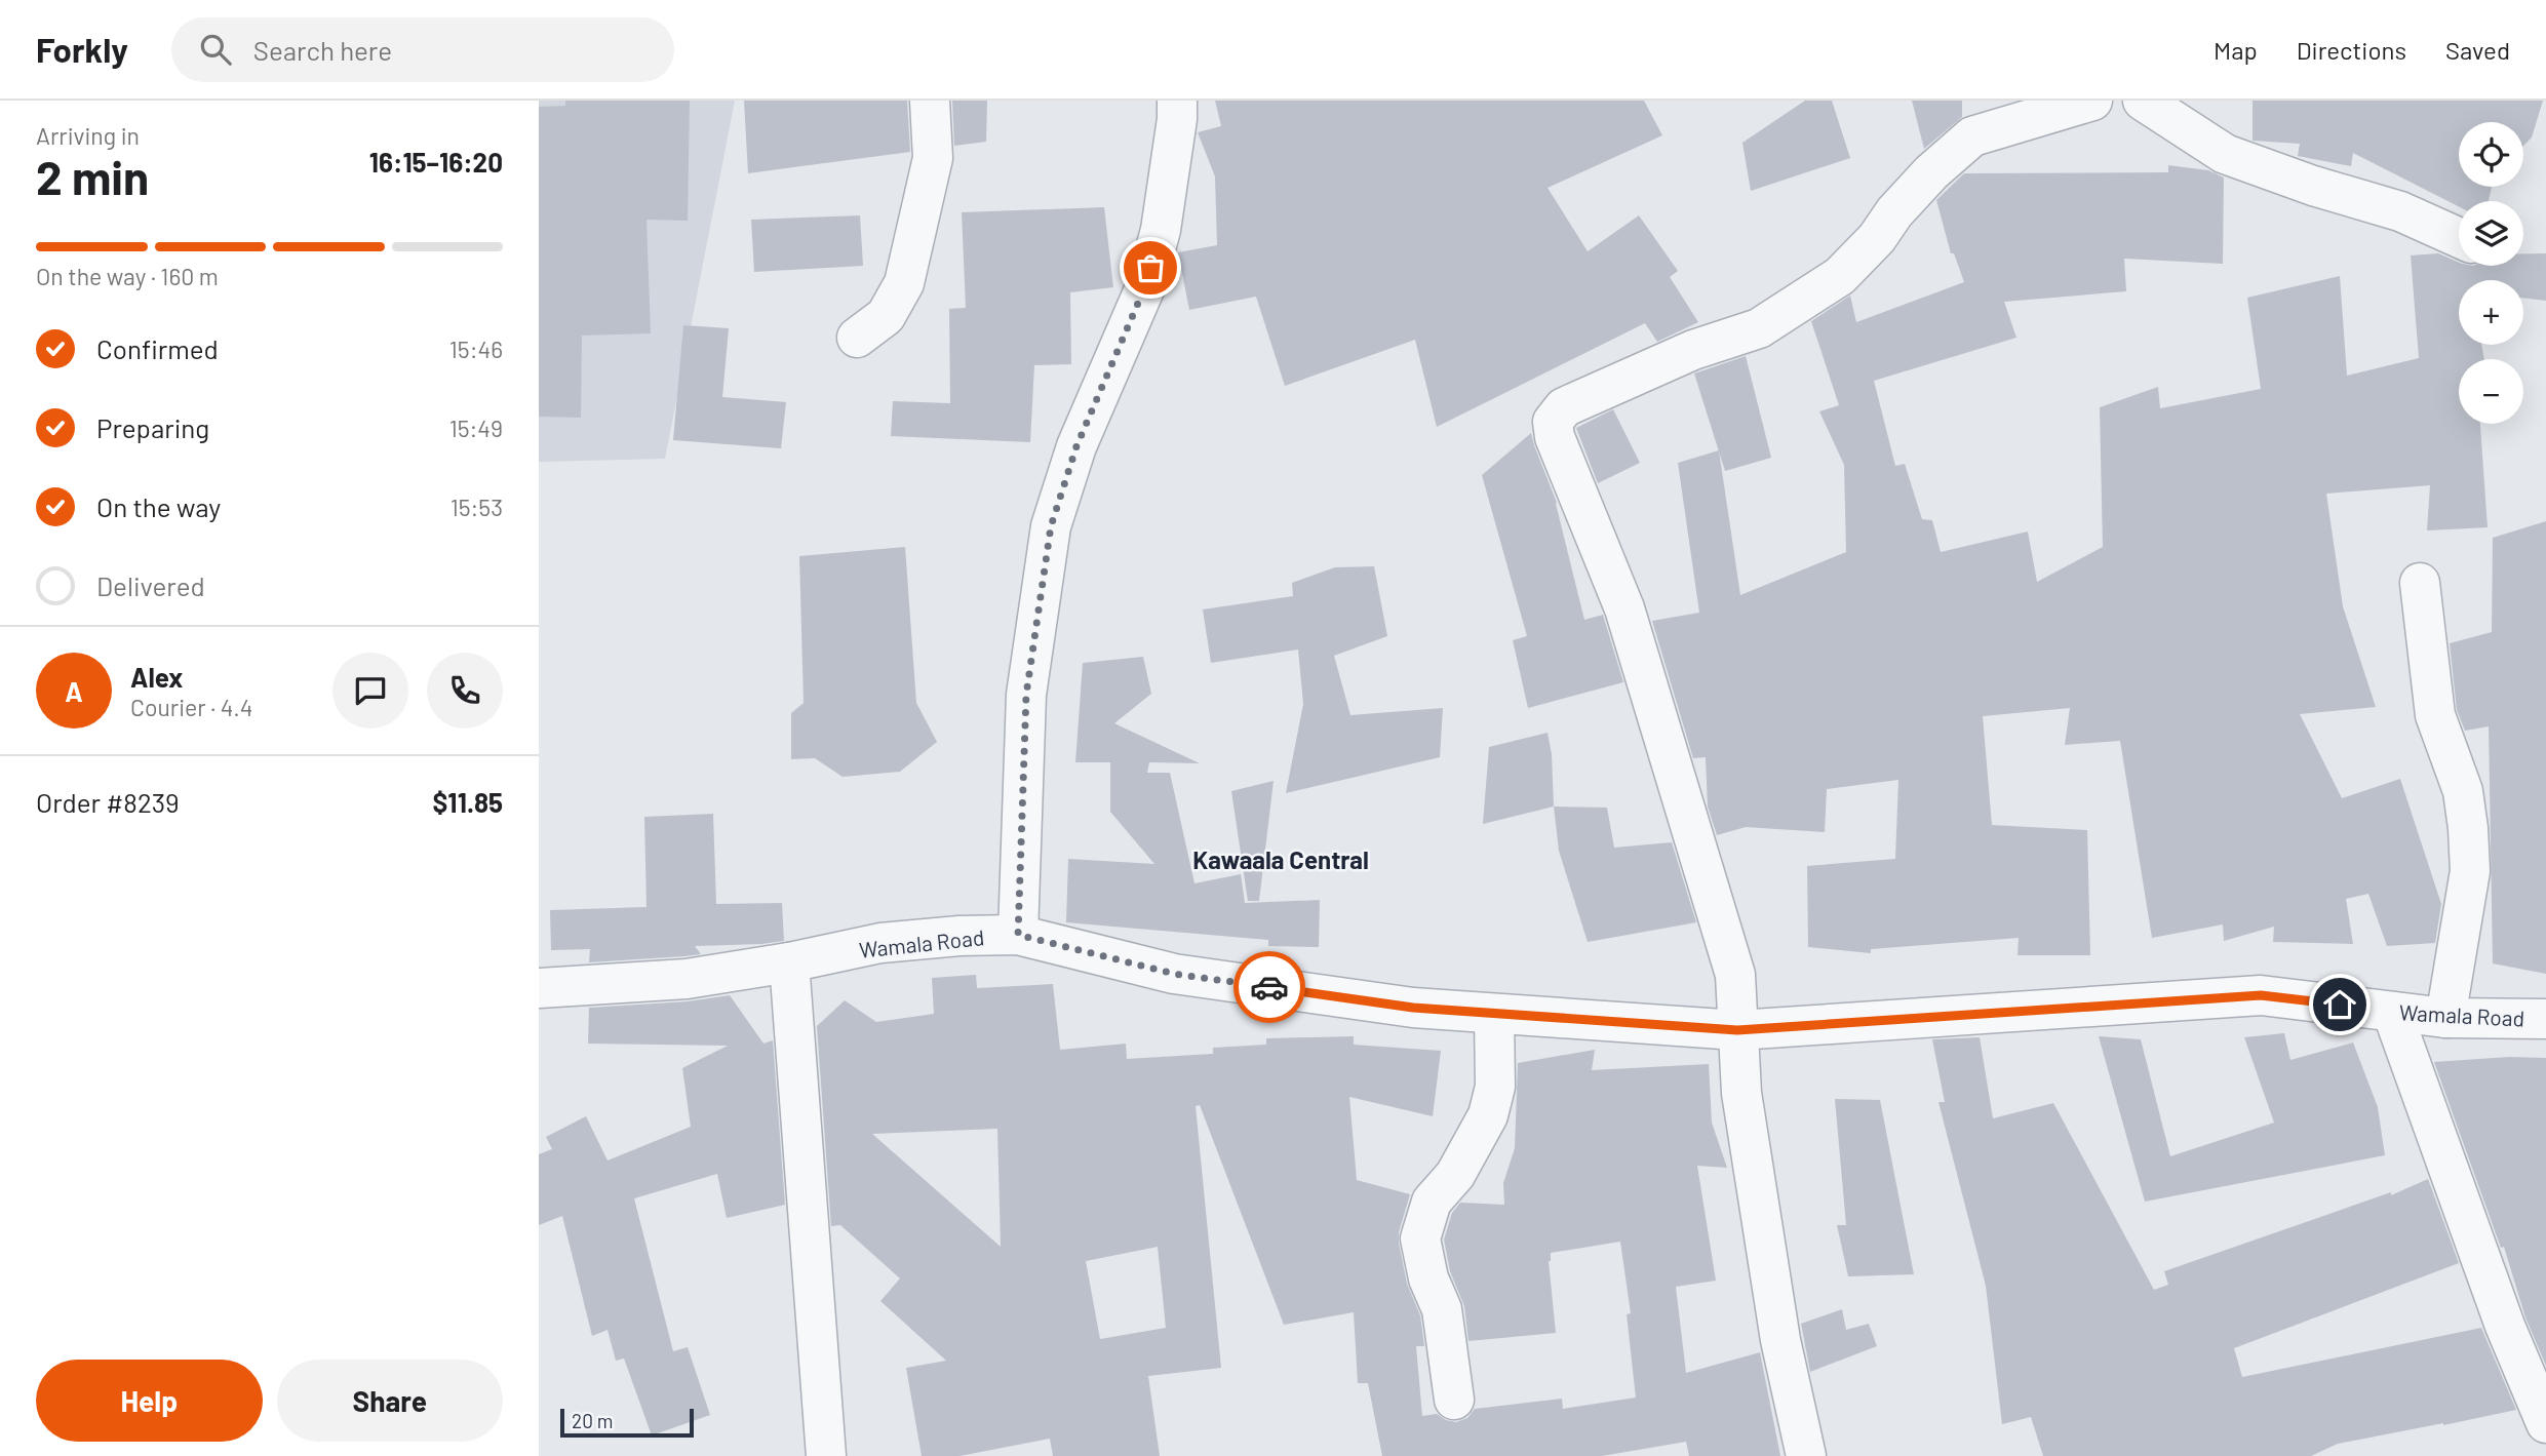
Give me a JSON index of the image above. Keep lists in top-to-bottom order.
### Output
{
  "streets": {
    "street": ["Wamala Road"]
  },
  "districts": ["Kawaala Central"],
  "scale_bar": "20 m",
  "page": {
    "header": "Forkly",
    "search": "Search here",
    "nav": ["Map", "Directions", "Saved"],
    "heading": ["2 min", "Arriving in", "16:15–16:20"],
    "panel": [
      "Alex",
      "Courier · 4.4",
      "Order #8239",
      "$11.85"
    ],
    "map_buttons": ["+", "−"],
    "bar": "On the way · 160 m",
    "list": [
      ["Confirmed", "15:46"],
      ["Preparing", "15:49"],
      ["On the way", "15:53"],
      "Delivered"
    ],
    "round": "A",
    "buttons": ["Help", "Share"],
    "scale": "20 m"
  }
}
